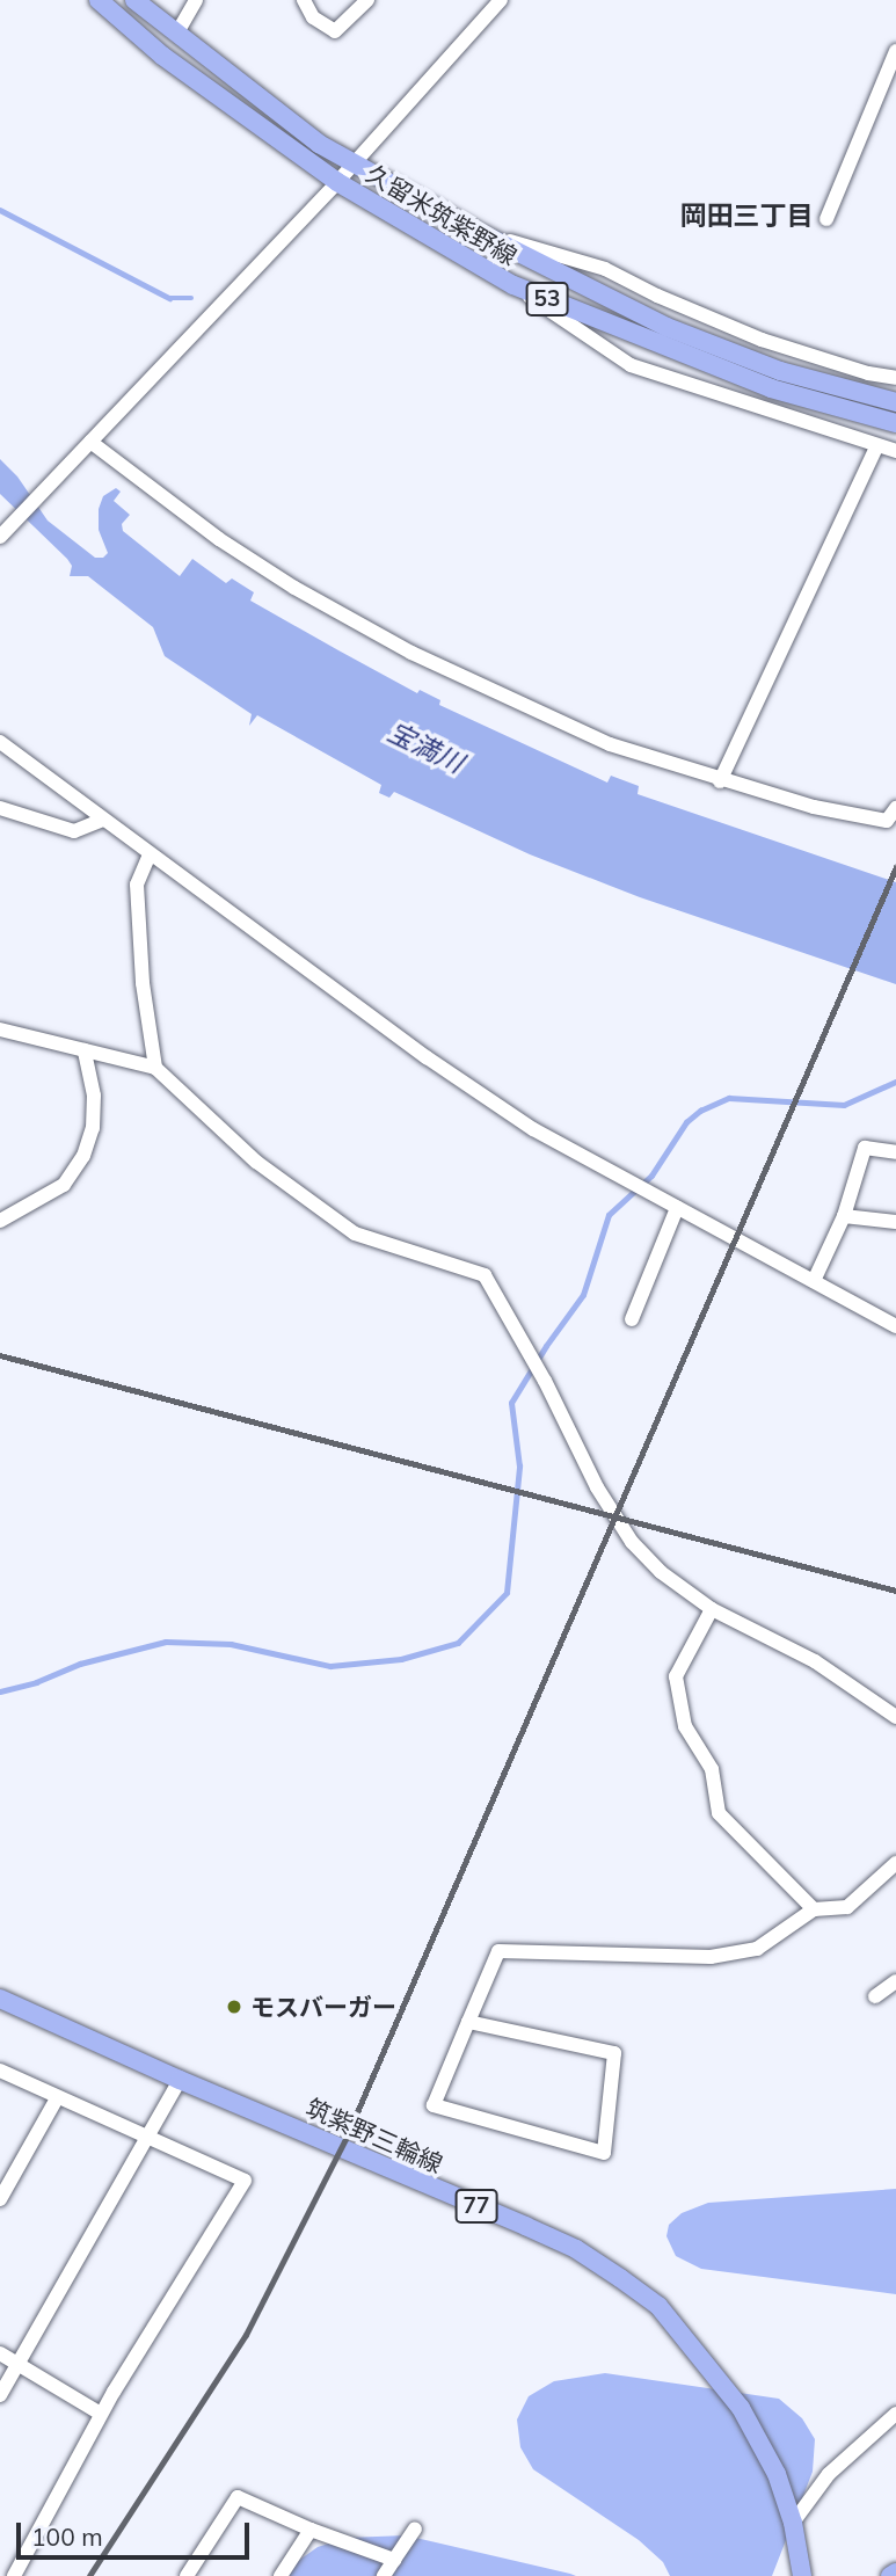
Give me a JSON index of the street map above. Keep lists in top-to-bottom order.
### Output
{
  "streets": {
    "main road": [
      "久留米筑紫野線",
      "53",
      "筑紫野三輪線",
      "77"
    ]
  },
  "districts": ["岡田三丁目"],
  "water": ["宝満川"],
  "places": ["モスバーガー"],
  "scale_bar": "100 m"
}
